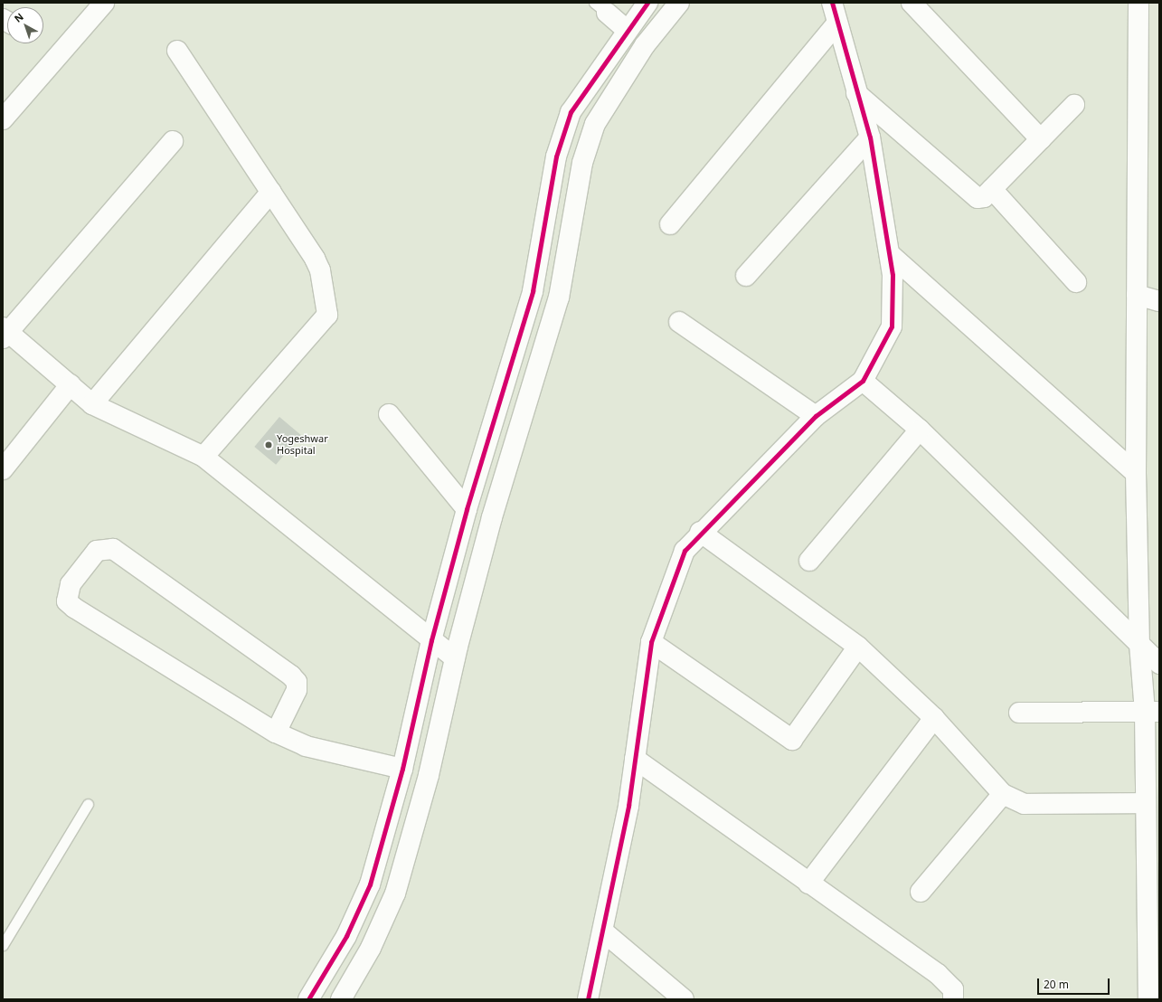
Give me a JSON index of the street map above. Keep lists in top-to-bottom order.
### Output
{
  "places": ["Yogeshwar Hospital"],
  "scale_bar": "20 m",
  "north": "top left"
}
